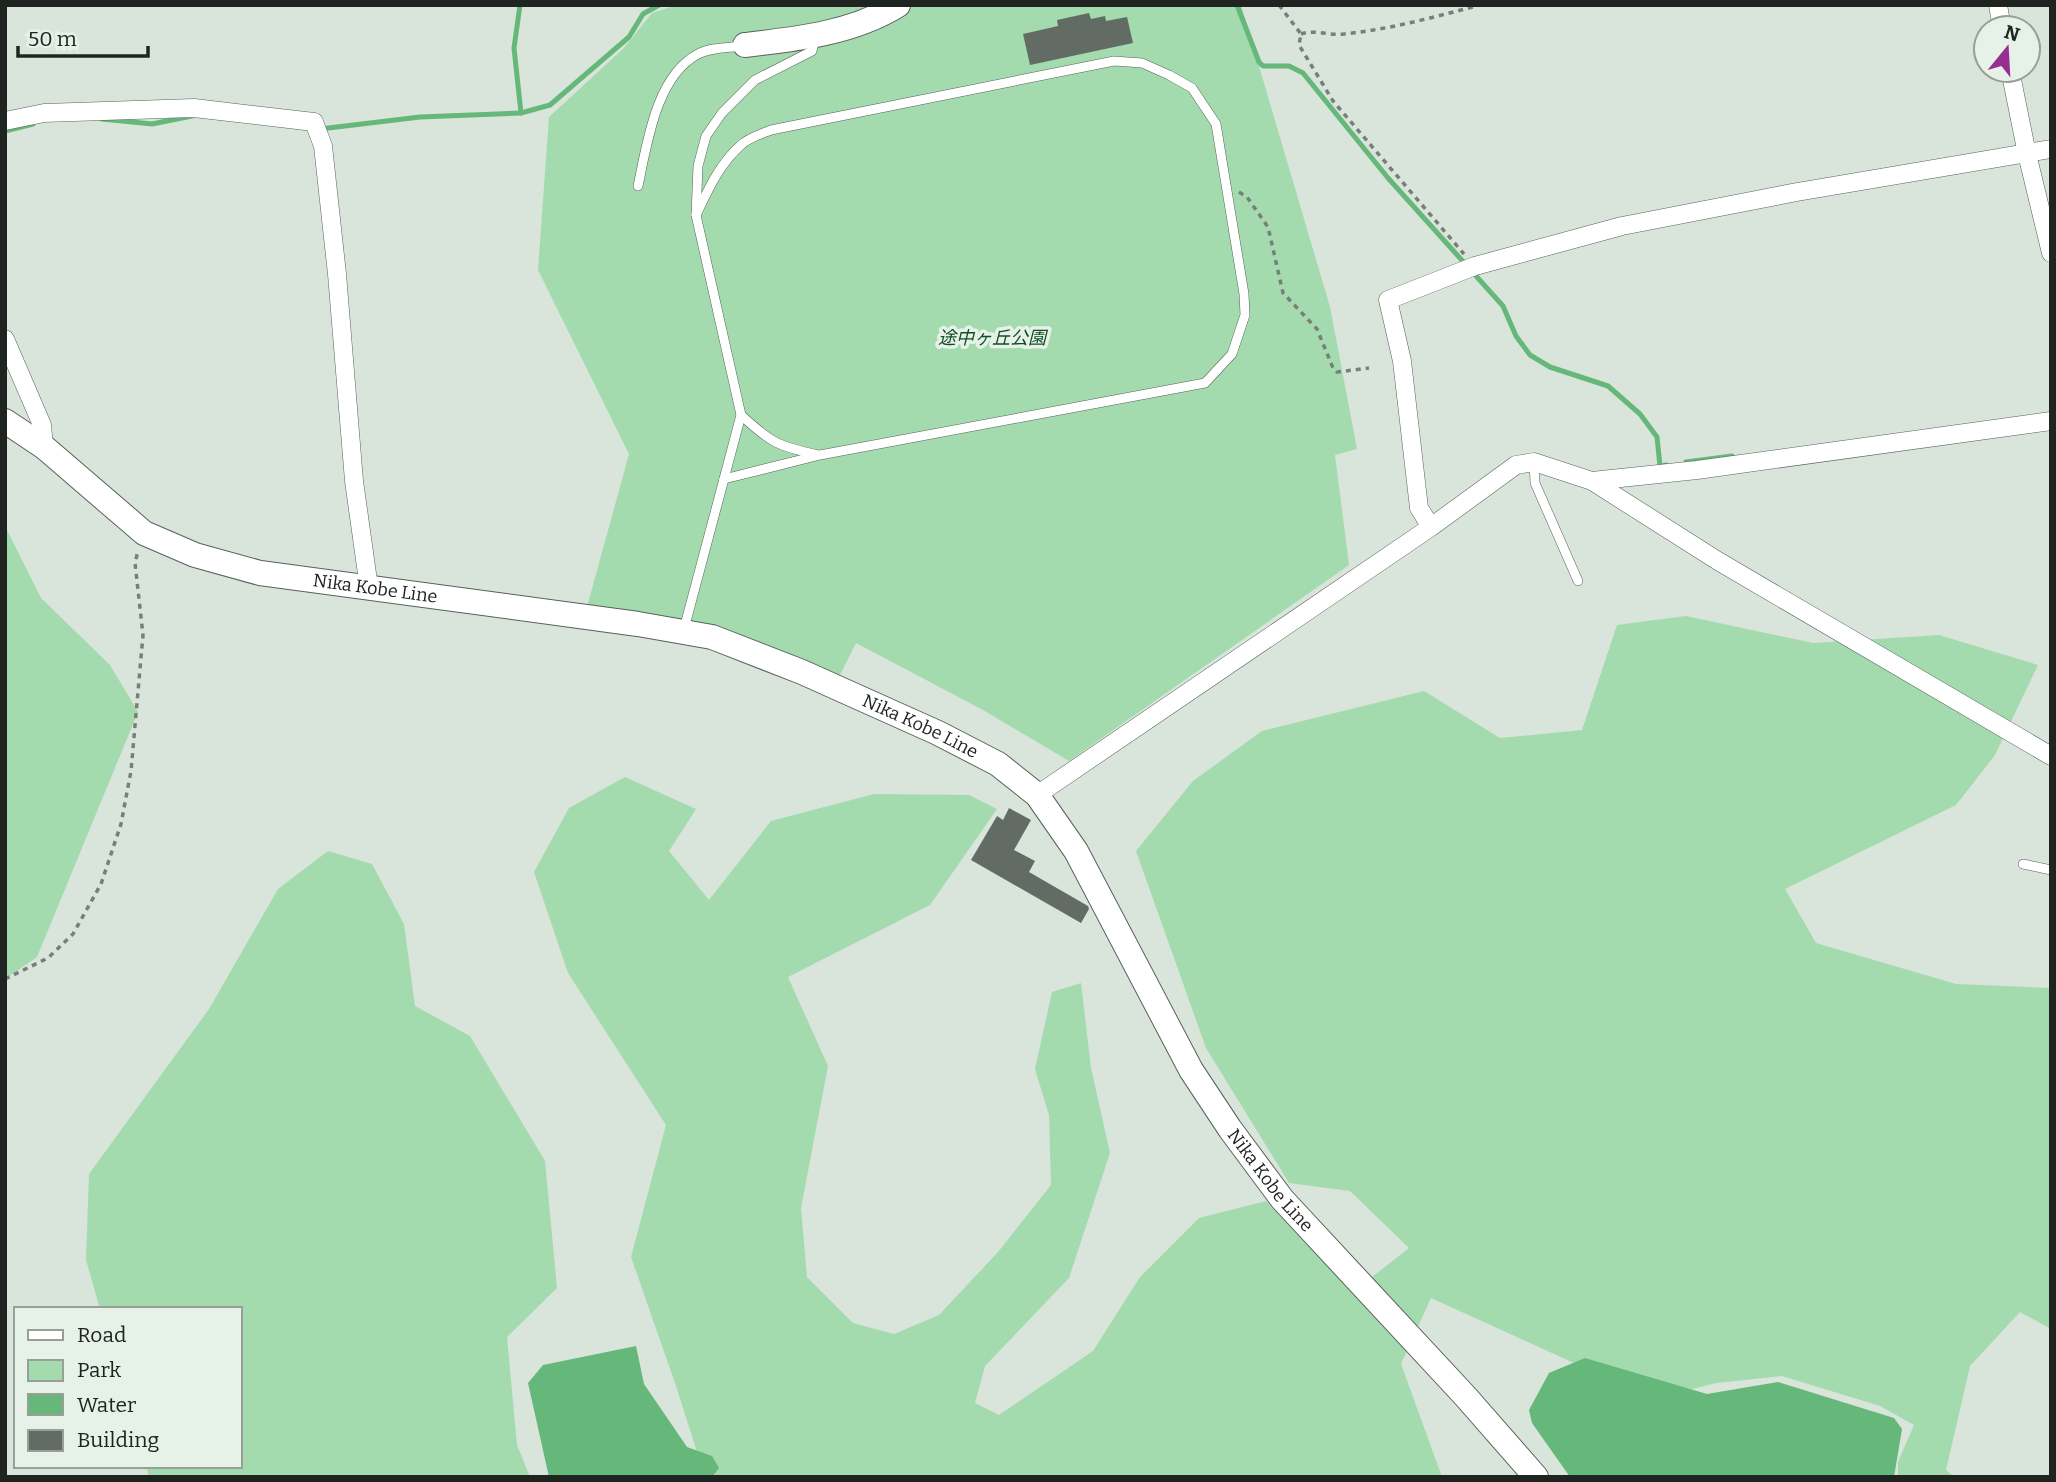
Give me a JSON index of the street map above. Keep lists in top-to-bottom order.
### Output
{
  "streets": {
    "main road": ["Nika Kobe Line"]
  },
  "parks": ["途中ヶ丘公園"],
  "legend": [
    "Road",
    "Park",
    "Water",
    "Building"
  ],
  "scale_bar": "50 m",
  "north": "top"
}
